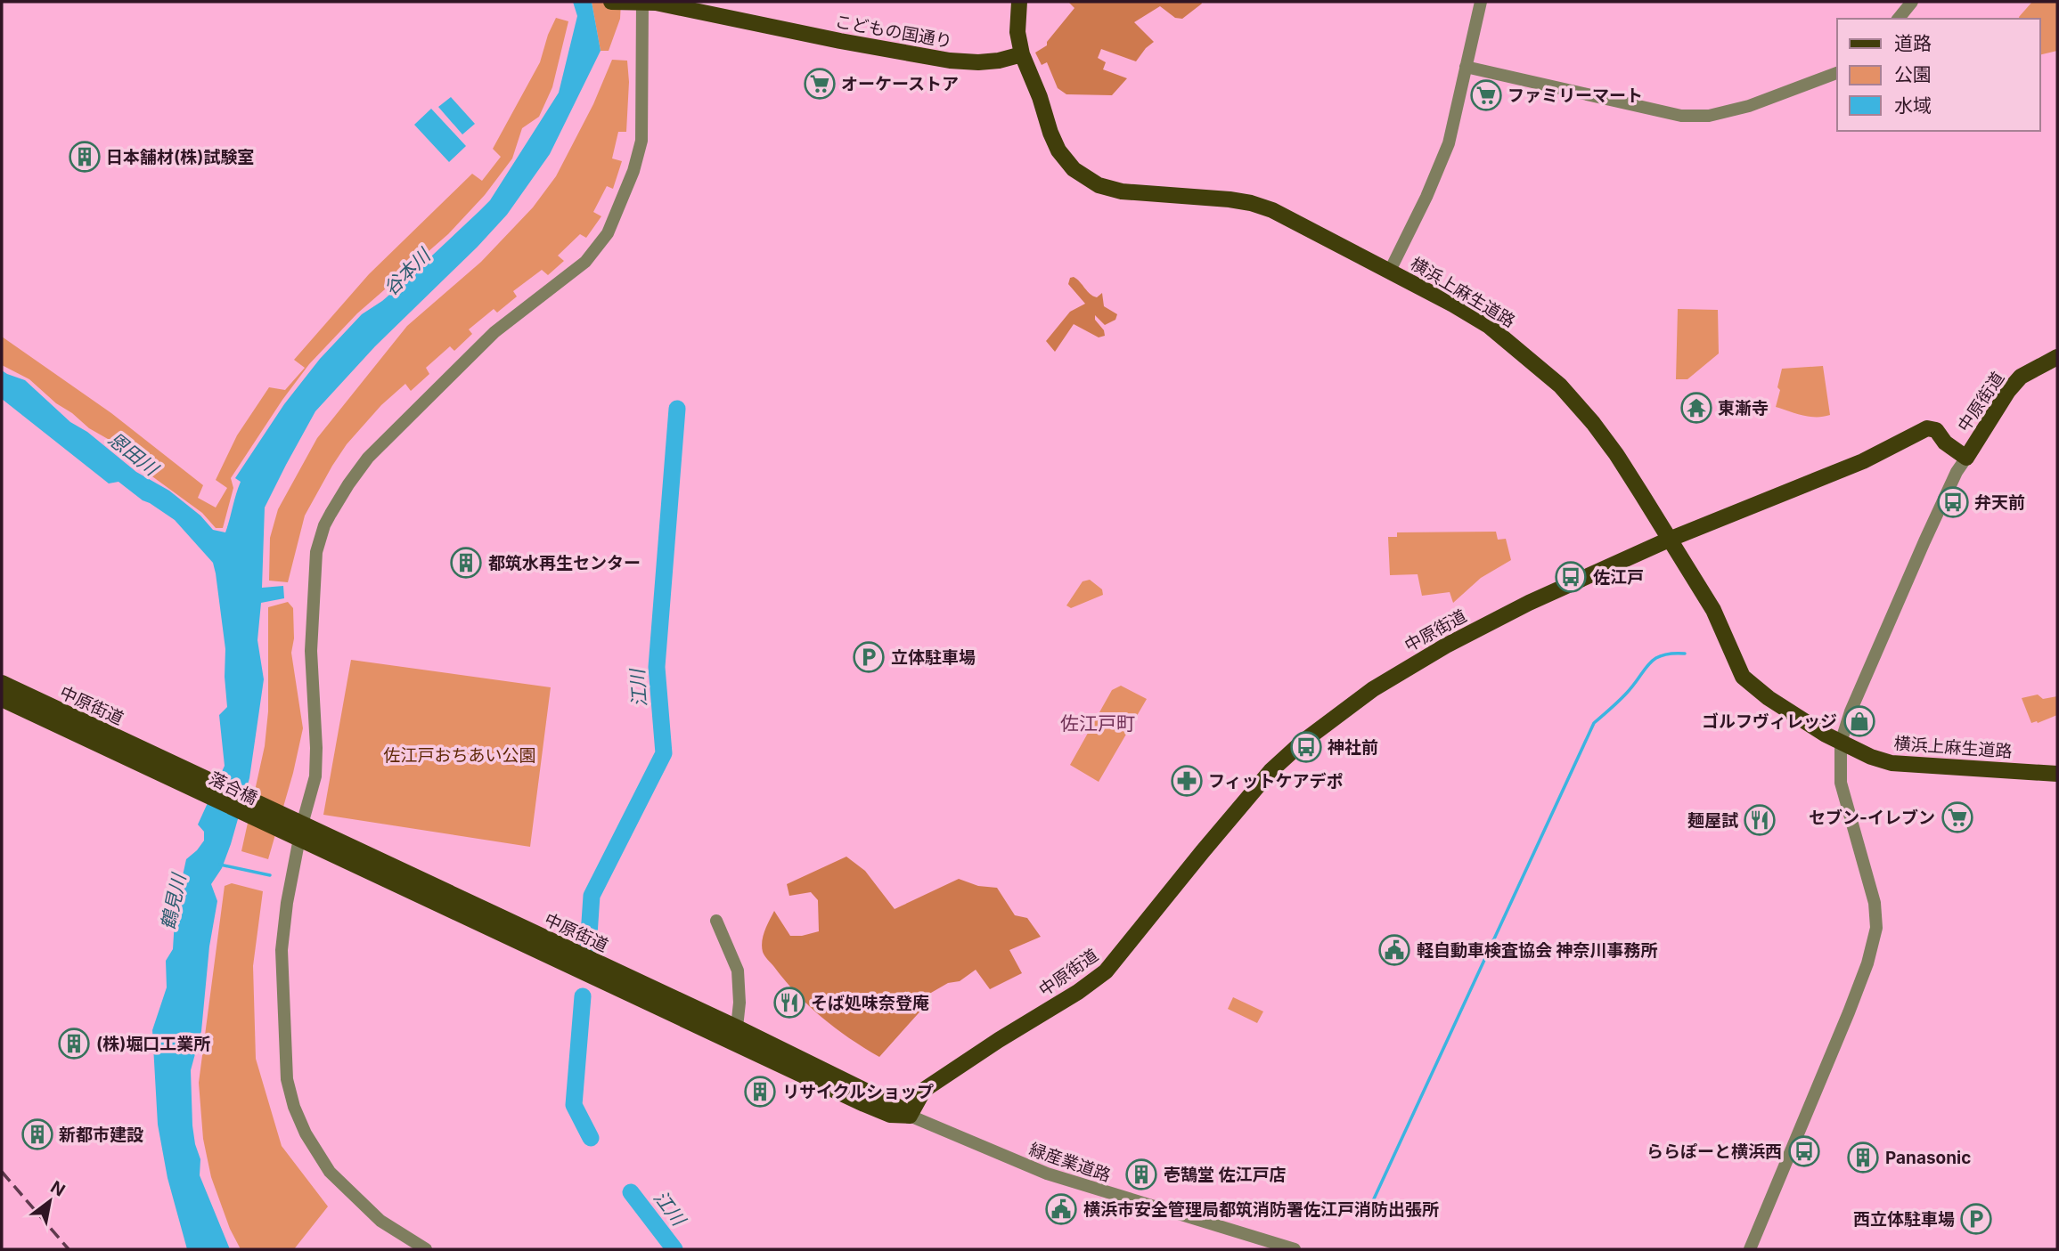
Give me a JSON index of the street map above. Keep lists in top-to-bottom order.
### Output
{
  "streets": {
    "main road": [
      "こどもの国通り",
      "横浜上麻生道路",
      "中原街道",
      "落合橋"
    ],
    "street": ["緑産業道路"]
  },
  "crossings": [
    ["こどもの国通り", "横浜上麻生道路"],
    ["横浜上麻生道路", "中原街道"],
    ["中原街道", "落合橋"],
    ["中原街道", "緑産業道路"]
  ],
  "districts": ["佐江戸町"],
  "water": [
    "谷本川",
    "恩田川",
    "江川",
    "鶴見川"
  ],
  "parks": ["佐江戸おちあい公園"],
  "places": {
    "supermarket": ["オーケーストア", "ファミリーマート", "セブン-イレブン"],
    "building": [
      "日本舗材(株)試験室",
      "都筑水再生センター",
      "(株)堀口工業所",
      "リサイクルショップ",
      "新都市建設",
      "Panasonic",
      "壱鵠堂 佐江戸店"
    ],
    "temple": ["東漸寺"],
    "bus stop": [
      "弁天前",
      "佐江戸",
      "神社前",
      "ららぽーと横浜西"
    ],
    "parking": ["立体駐車場", "西立体駐車場"],
    "shop": ["ゴルフヴィレッジ"],
    "pharmacy": ["フィットケアデポ"],
    "restaurant": ["麺屋試", "そば処味奈登庵"],
    "public building": ["軽自動車検査協会 神奈川事務所", "横浜市安全管理局都筑消防署佐江戸消防出張所"]
  },
  "legend": ["道路", "公園", "水域"],
  "north": "top right"
}
